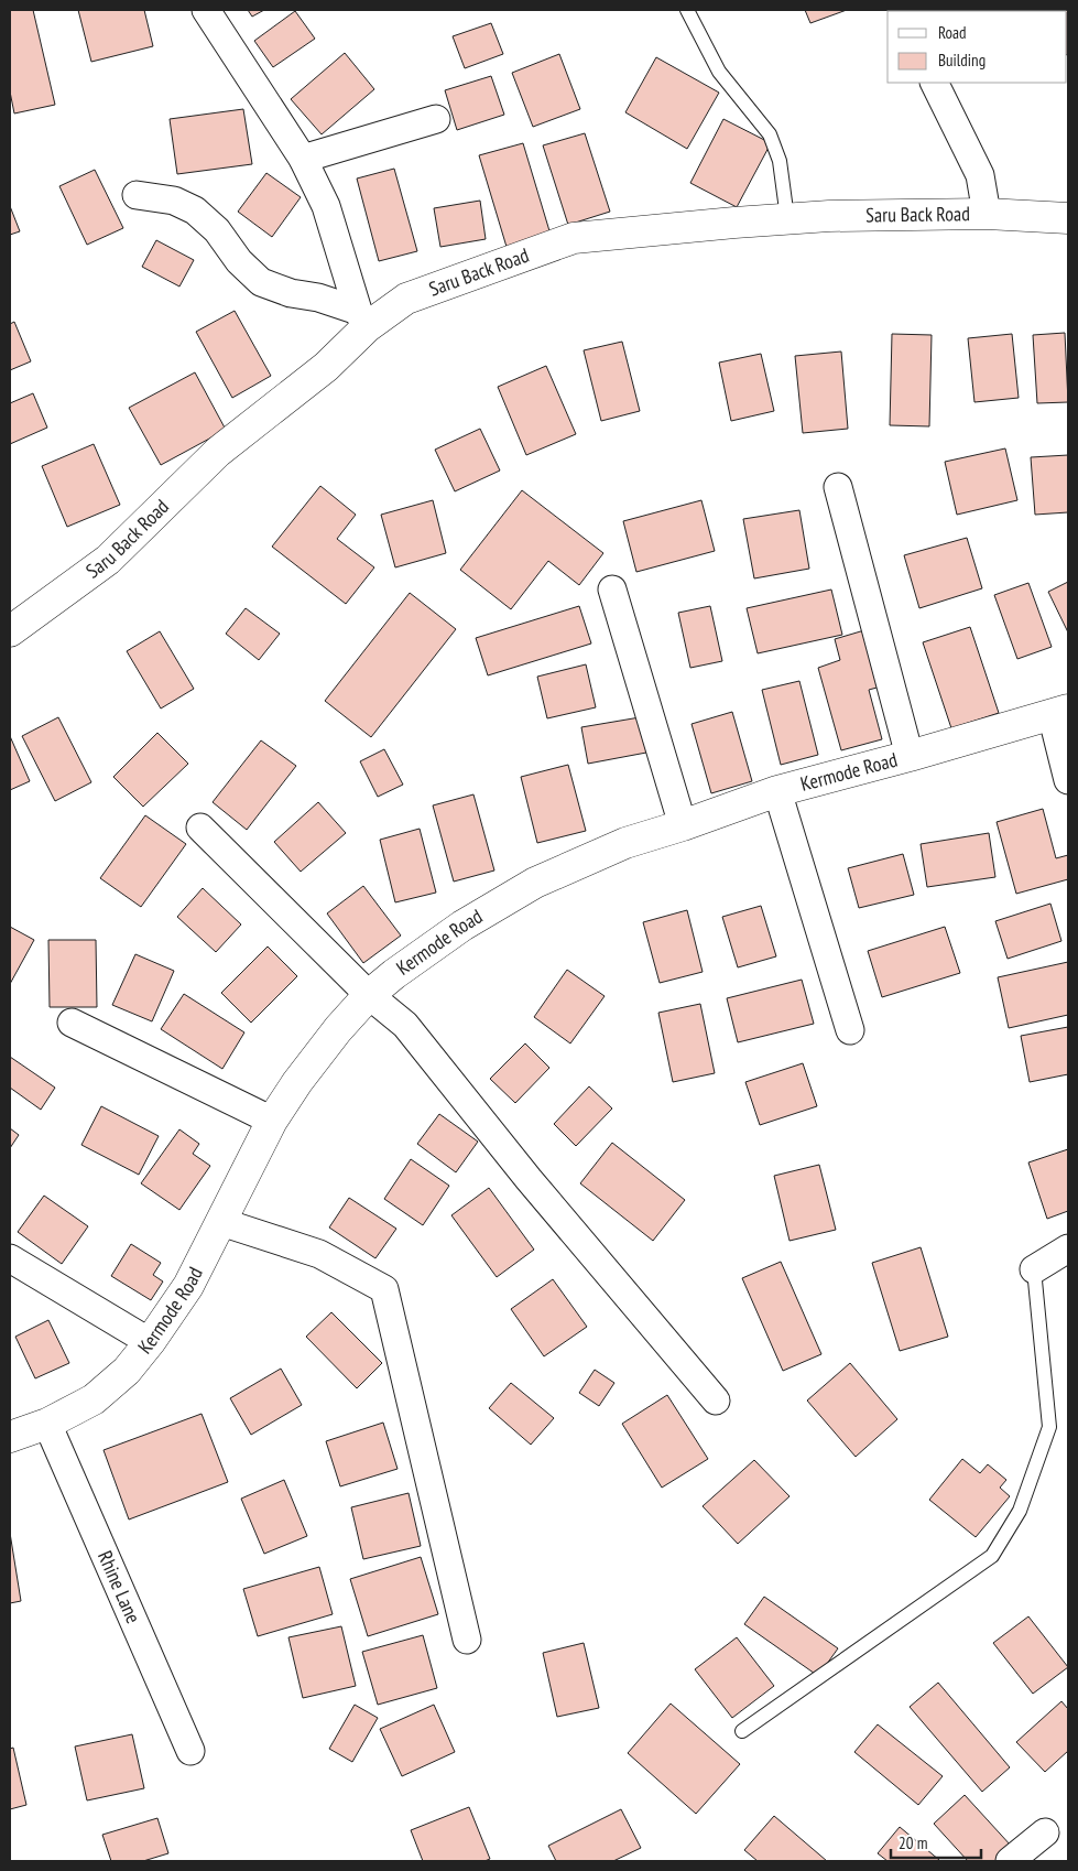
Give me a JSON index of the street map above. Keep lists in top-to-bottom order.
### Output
{
  "streets": {
    "street": ["Saru Back Road", "Kermode Road", "Rhine Lane"]
  },
  "crossings": [
    ["Kermode Road", "Rhine Lane"]
  ],
  "legend": ["Road", "Building"],
  "scale_bar": "20 m"
}
